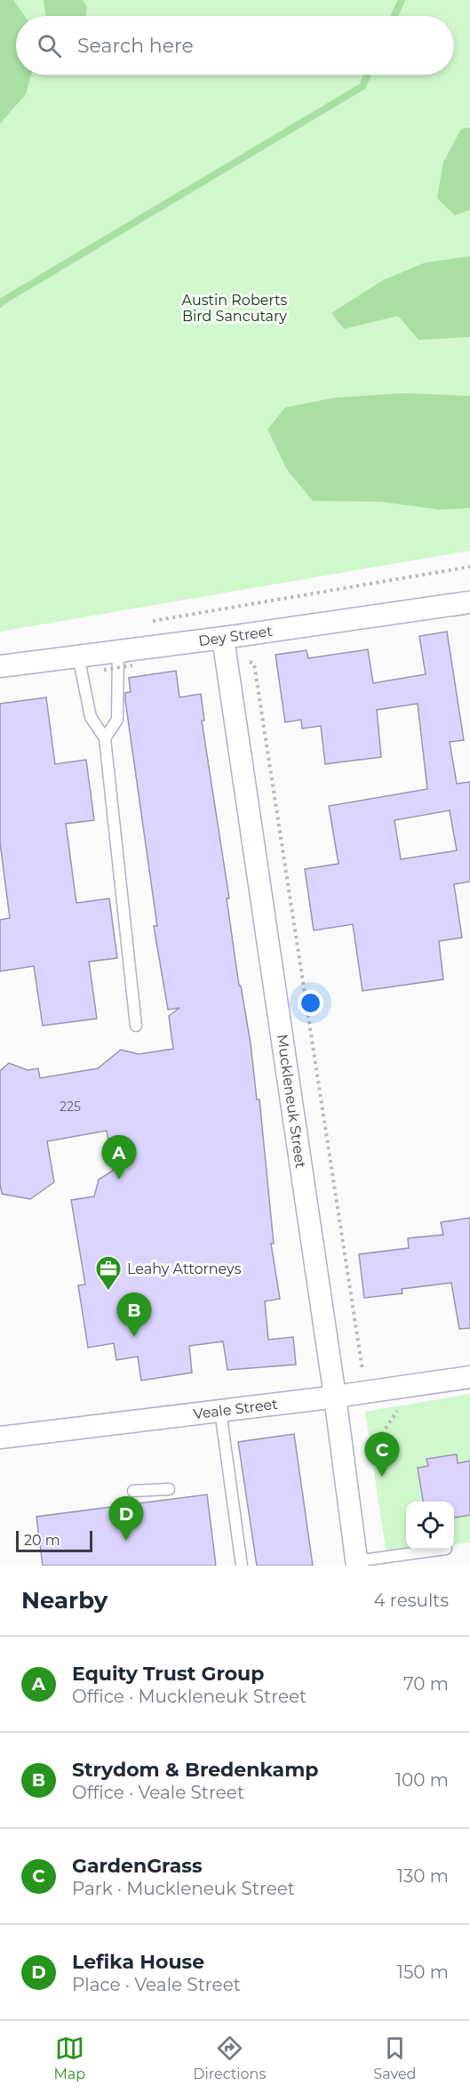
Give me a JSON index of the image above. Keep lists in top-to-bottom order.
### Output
{
  "streets": {
    "street": ["Dey Street", "Muckleneuk Street", "Veale Street"]
  },
  "crossings": [
    ["Dey Street", "Muckleneuk Street"],
    ["Muckleneuk Street", "Veale Street"]
  ],
  "parks": ["Austin Roberts Bird Sancutary"],
  "places": {
    "office": ["Leahy Attorneys"]
  },
  "house_numbers": ["225"],
  "scale_bar": "20 m",
  "page": {
    "search": "Search here",
    "pins": [
      "A",
      "B",
      "C",
      "D"
    ],
    "scale": "20 m",
    "heading": ["Nearby", "4 results"],
    "list": [
      {
        "mark": "A",
        "name": "Equity Trust Group",
        "note": "Office · Muckleneuk Street",
        "value": "70 m"
      },
      {
        "mark": "B",
        "name": "Strydom & Bredenkamp",
        "note": "Office · Veale Street",
        "value": "100 m"
      },
      {
        "mark": "C",
        "name": "GardenGrass",
        "note": "Park · Muckleneuk Street",
        "value": "130 m"
      },
      {
        "mark": "D",
        "name": "Lefika House",
        "note": "Place · Veale Street",
        "value": "150 m"
      }
    ],
    "nav": ["Map", "Directions", "Saved"]
  }
}
